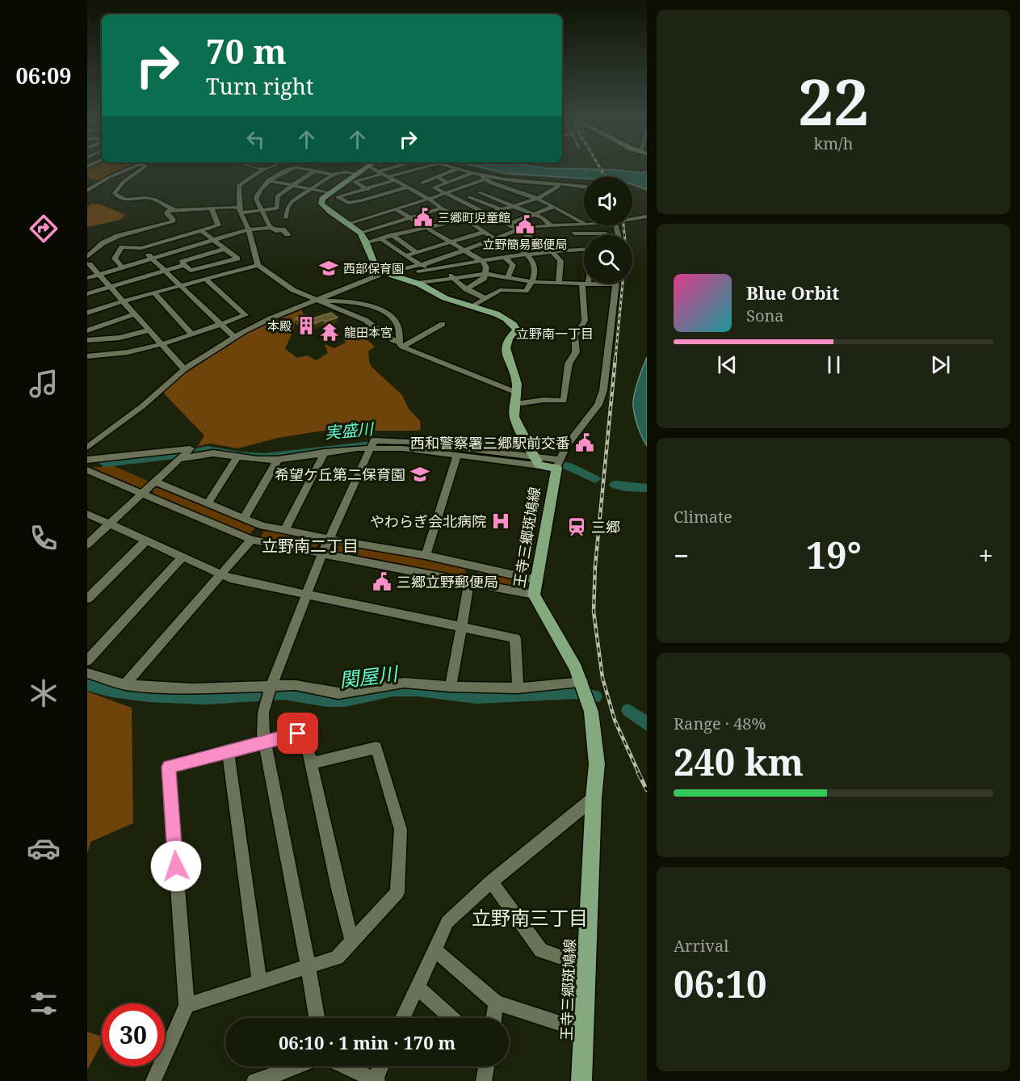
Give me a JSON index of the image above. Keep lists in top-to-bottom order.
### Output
{
  "streets": {
    "main road": ["王寺三郷斑鳩線"]
  },
  "districts": ["立野南一丁目", "立野南二丁目", "立野南三丁目"],
  "water": ["実盛川", "関屋川"],
  "places": {
    "public building": [
      "三郷町児童館",
      "立野簡易郵便局",
      "西和警察署三郷駅前交番",
      "三郷立野郵便局"
    ],
    "school or university": ["西部保育園", "希望ケ丘第二保育園"],
    "building": ["本殿"],
    "temple": ["龍田本宮"],
    "hospital": ["やわらぎ会北病院"],
    "station": ["三郷"]
  },
  "page": {
    "tabs": "06:09",
    "tile": [
      ["22", "km/h"],
      "Climate",
      ["Range · 48%", "240 km"],
      ["Arrival", "06:10"]
    ],
    "turn": ["70 m", "Turn right"],
    "song": ["Blue Orbit", "Sona"],
    "heat": ["−", "19°", "+"],
    "limit": "30",
    "trip": "06:10 · 1 min · 170 m"
  }
}
